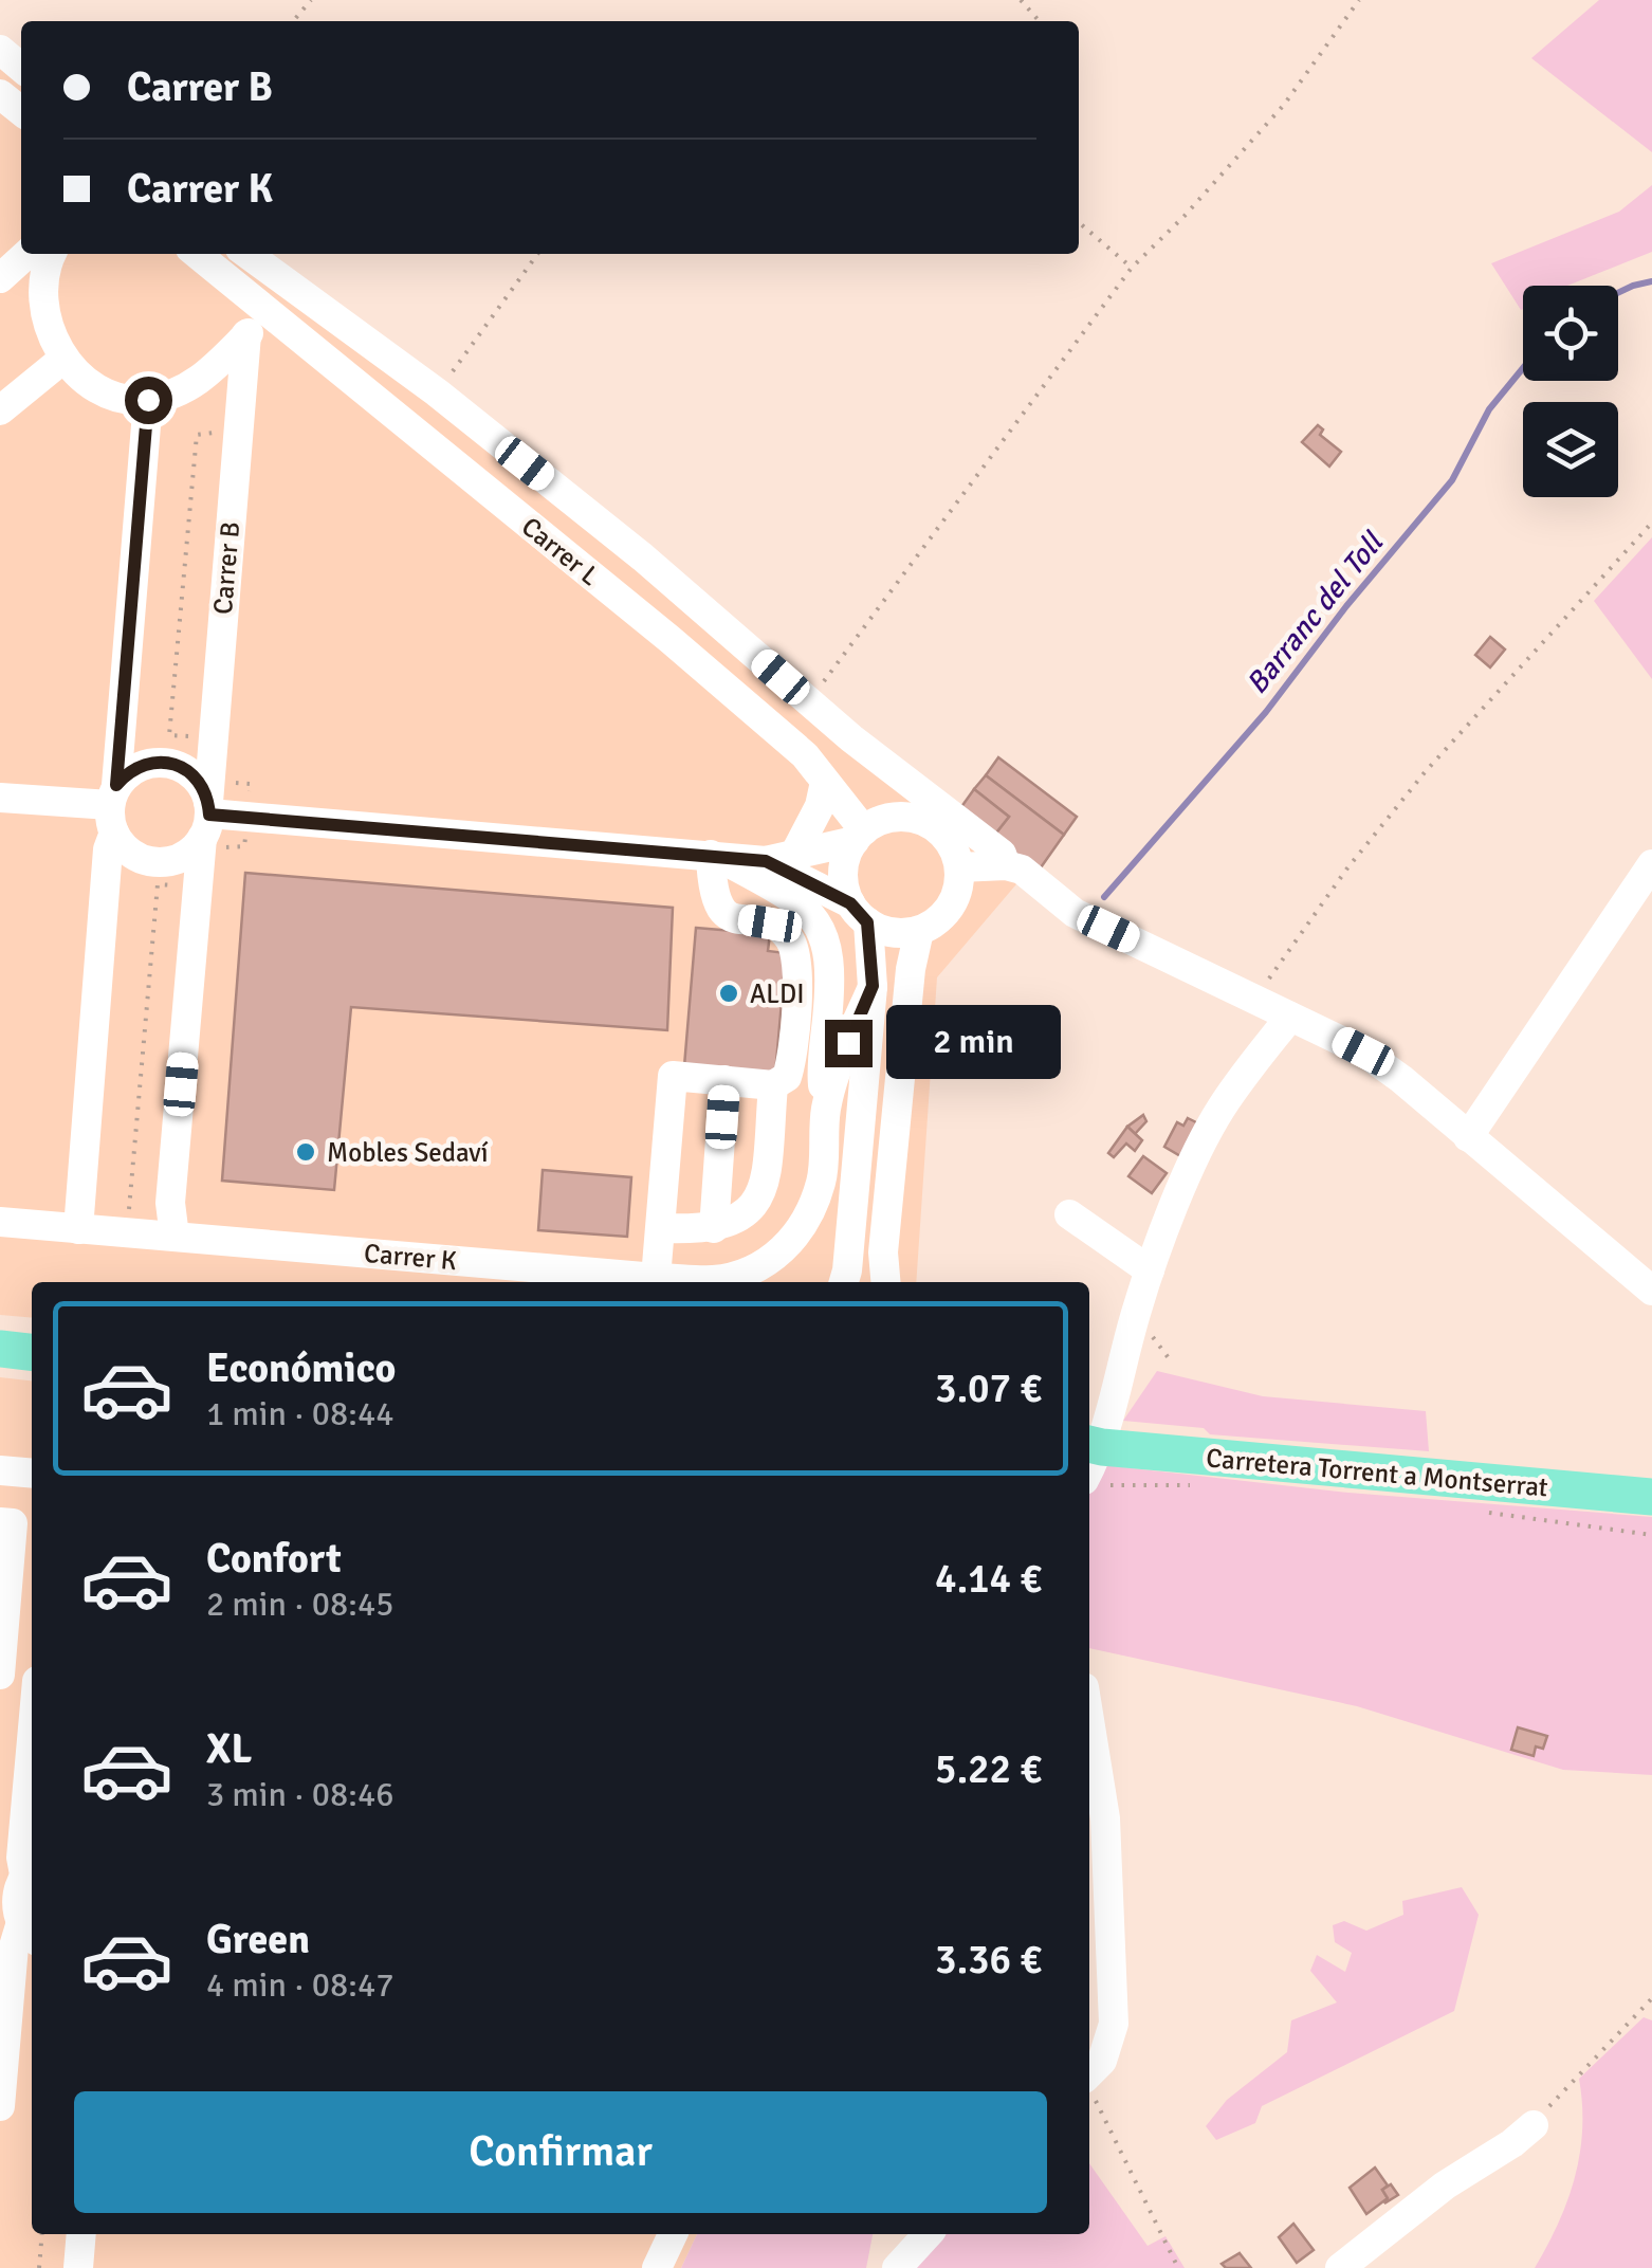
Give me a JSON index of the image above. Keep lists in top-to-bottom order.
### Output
{
  "streets": {
    "main road": ["Carretera Torrent a Montserrat"],
    "street": ["Carrer L", "Carrer B", "Carrer K"]
  },
  "crossings": [
    ["Carrer B", "Carrer K"]
  ],
  "water": ["Barranc del Toll"],
  "places": ["ALDI", "Mobles Sedaví"],
  "page": {
    "banner": ["Carrer B", "Carrer K"],
    "bubble": "2 min",
    "list": [
      {
        "name": "Económico",
        "note": "1 min · 08:44",
        "value": "3.07 €"
      },
      {
        "name": "Confort",
        "note": "2 min · 08:45",
        "value": "4.14 €"
      },
      {
        "name": "XL",
        "note": "3 min · 08:46",
        "value": "5.22 €"
      },
      {
        "name": "Green",
        "note": "4 min · 08:47",
        "value": "3.36 €"
      }
    ],
    "buttons": "Confirmar"
  }
}
